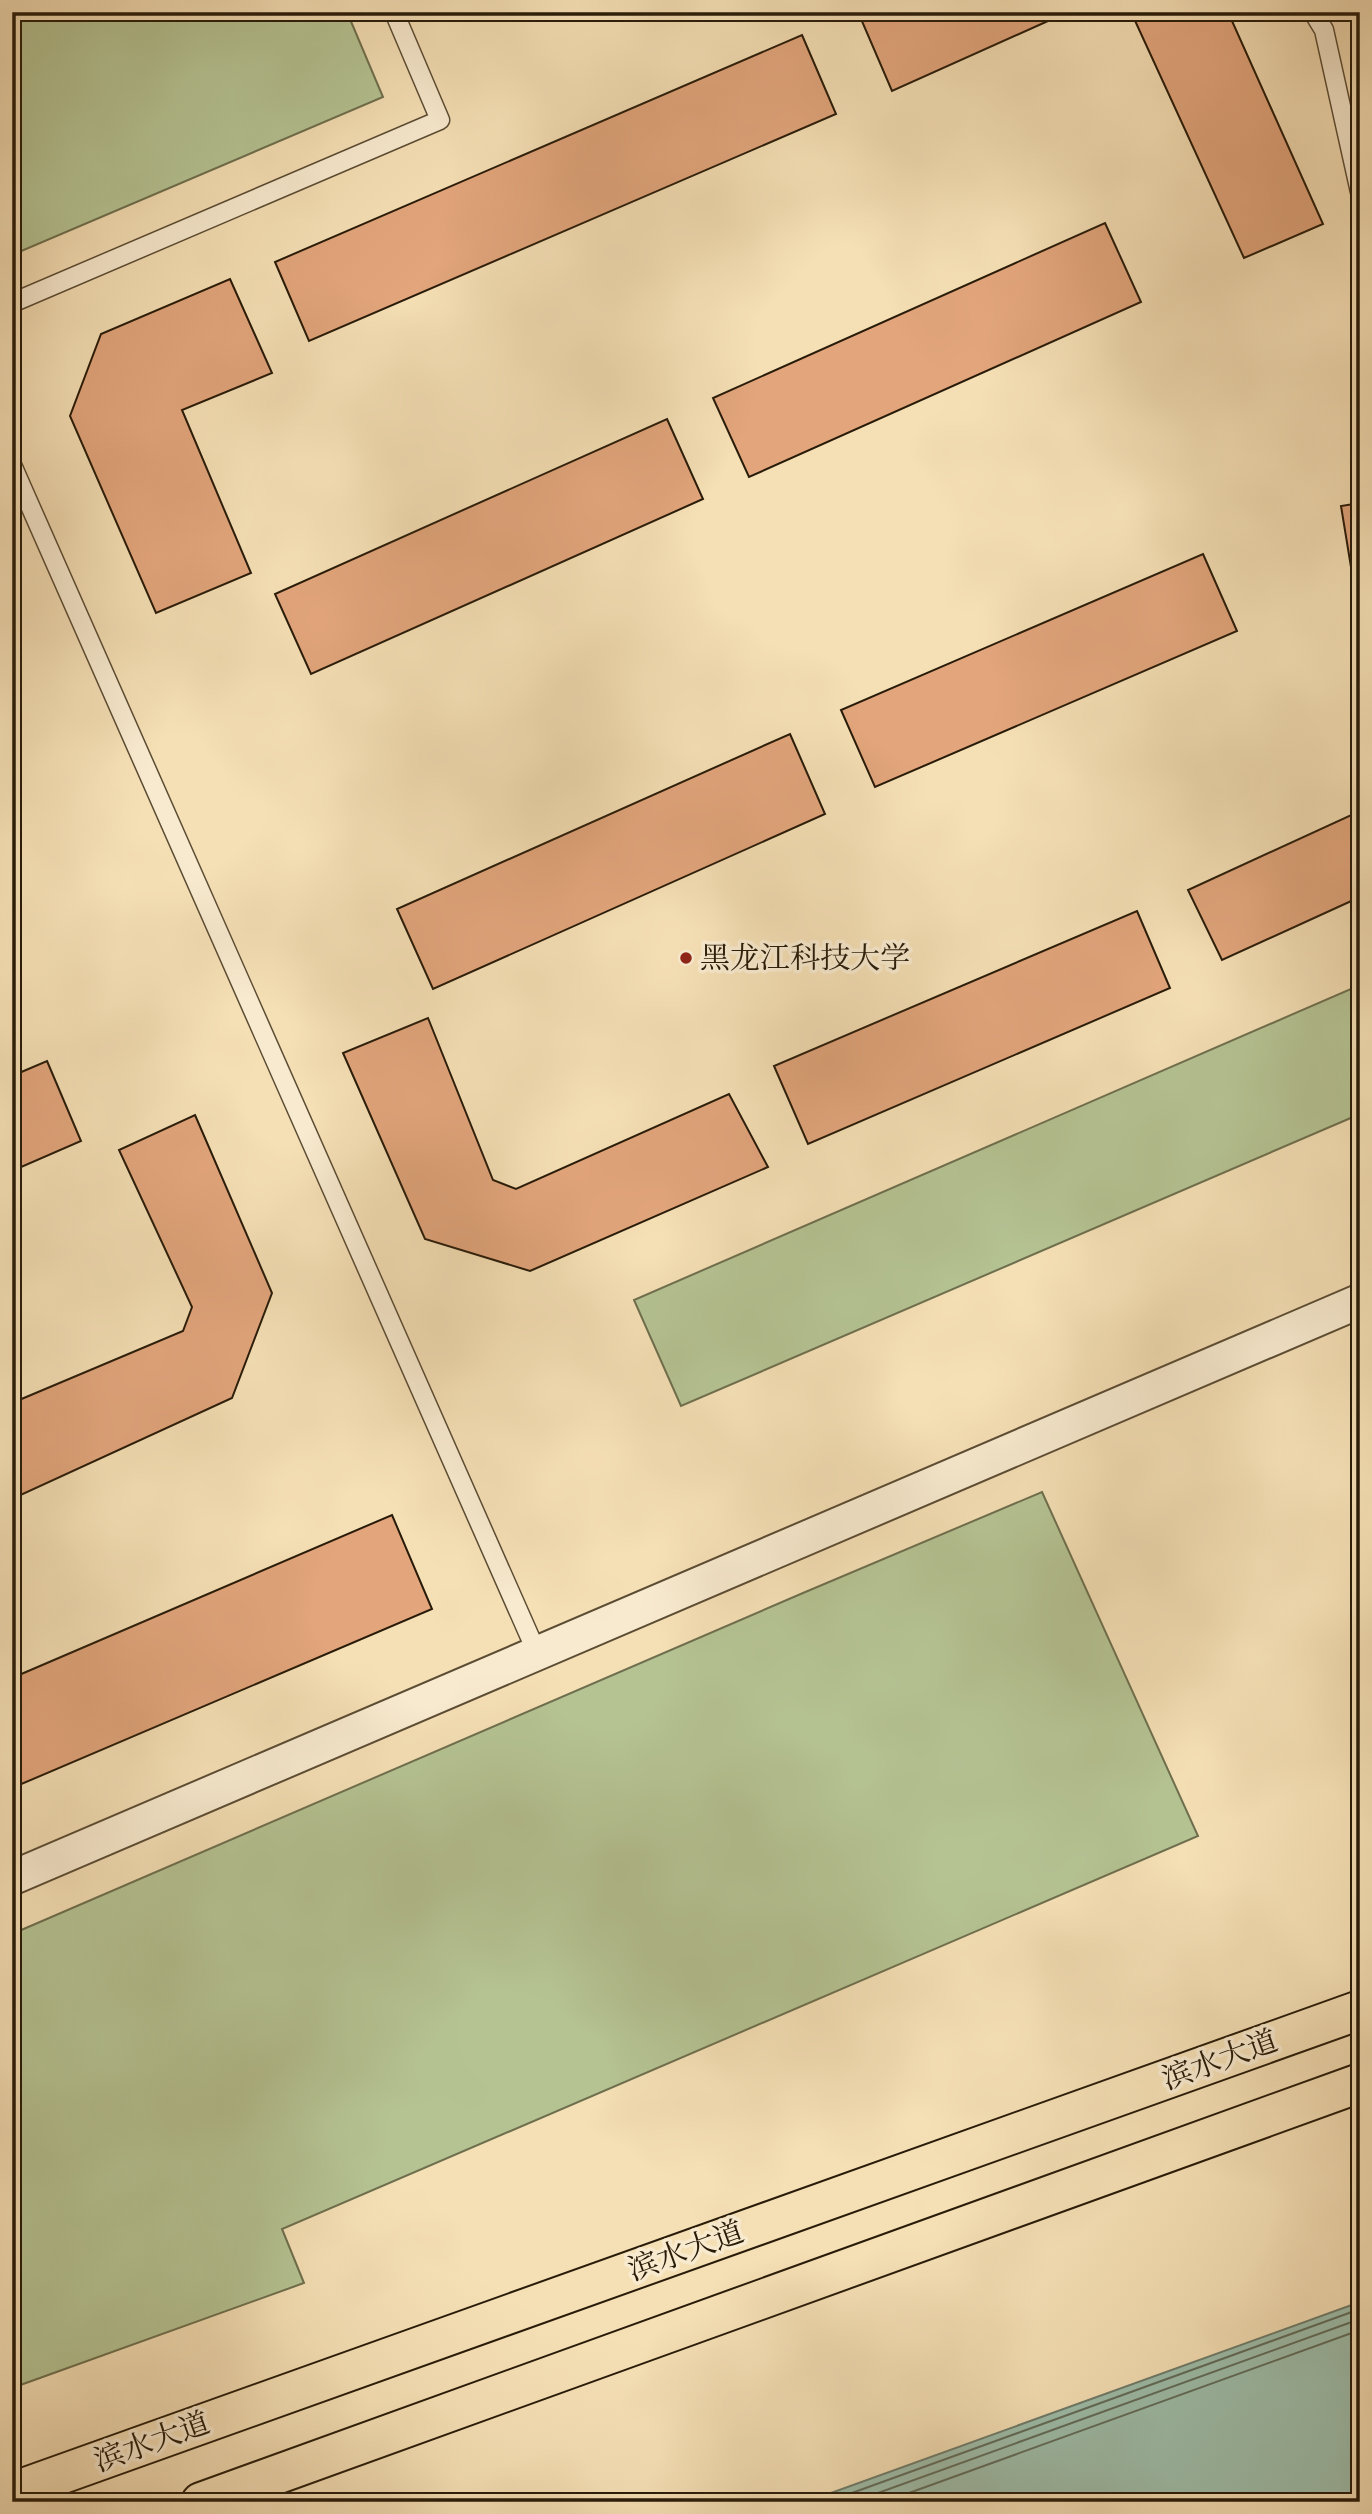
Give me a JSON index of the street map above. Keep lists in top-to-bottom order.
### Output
{
  "streets": {
    "main road": ["滨水大道"]
  },
  "places": ["黑龙江科技大学"]
}
